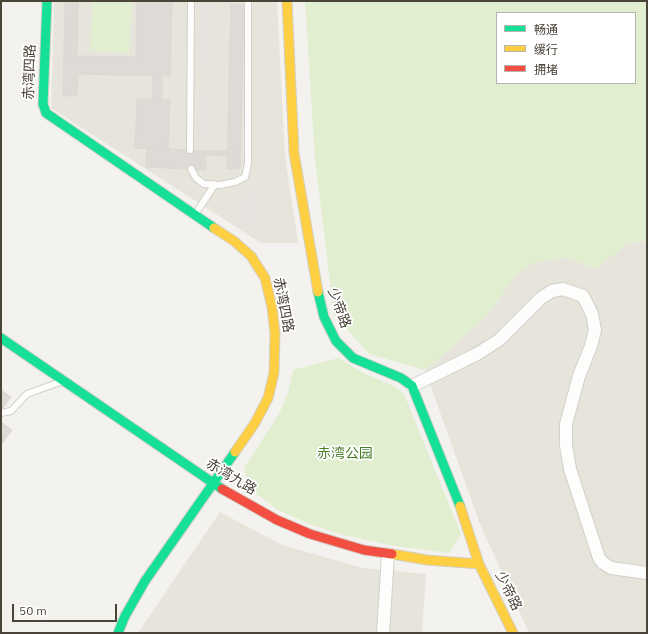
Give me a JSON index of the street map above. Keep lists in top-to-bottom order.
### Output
{
  "streets": {
    "street": ["赤湾四路", "少帝路", "赤湾九路"]
  },
  "crossings": [
    ["赤湾四路", "赤湾九路"],
    ["少帝路", "赤湾九路"]
  ],
  "parks": ["赤湾公园"],
  "legend": ["畅通", "缓行", "拥堵"],
  "scale_bar": "50 m"
}
